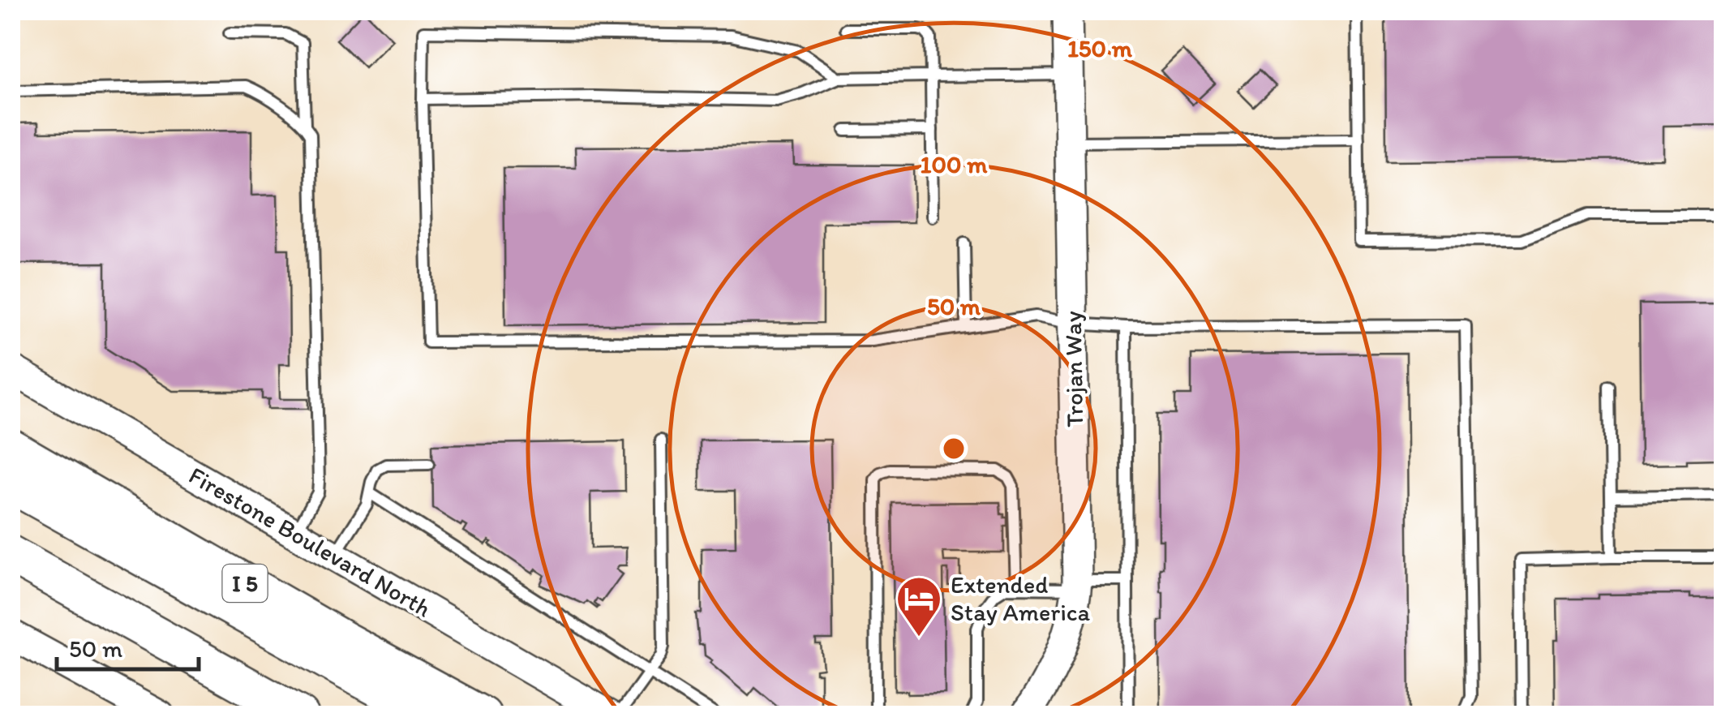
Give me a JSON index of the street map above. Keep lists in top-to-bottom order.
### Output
{
  "streets": {
    "highway": ["I 5"],
    "street": ["Trojan Way", "Firestone Boulevard North"]
  },
  "places": {
    "hotel": ["Extended Stay America"]
  },
  "scale_bar": "50 m",
  "rings": ["150 m", "100 m", "50 m"]
}
